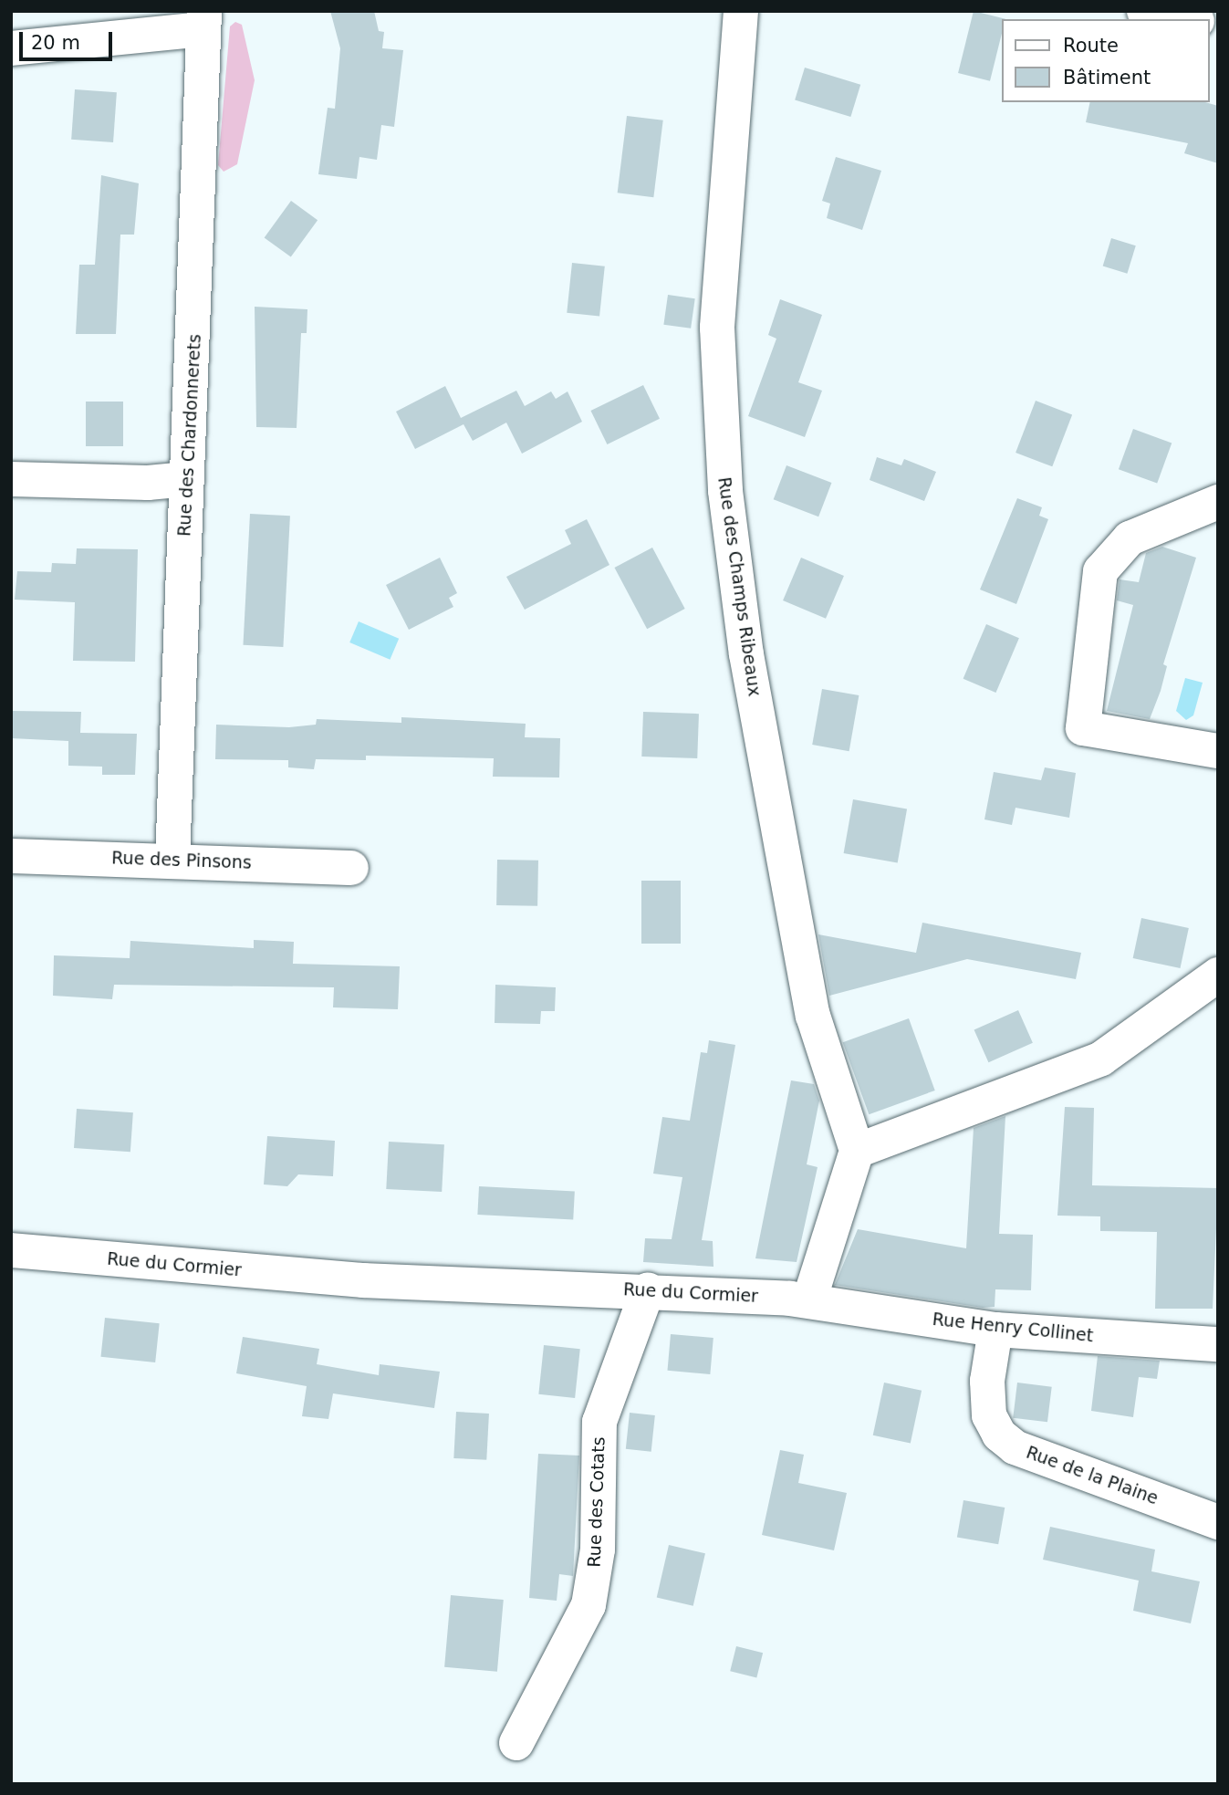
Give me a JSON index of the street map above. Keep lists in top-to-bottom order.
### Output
{
  "streets": {
    "street": [
      "Rue des Chardonnerets",
      "Rue des Champs Ribeaux",
      "Rue des Pinsons",
      "Rue du Cormier",
      "Rue Henry Collinet",
      "Rue de la Plaine",
      "Rue des Cotats"
    ]
  },
  "crossings": [
    ["Rue des Chardonnerets", "Rue des Pinsons"],
    ["Rue du Cormier", "Rue Henry Collinet"],
    ["Rue du Cormier", "Rue des Cotats"],
    ["Rue Henry Collinet", "Rue de la Plaine"]
  ],
  "legend": ["Route", "Bâtiment"],
  "scale_bar": "20 m"
}
